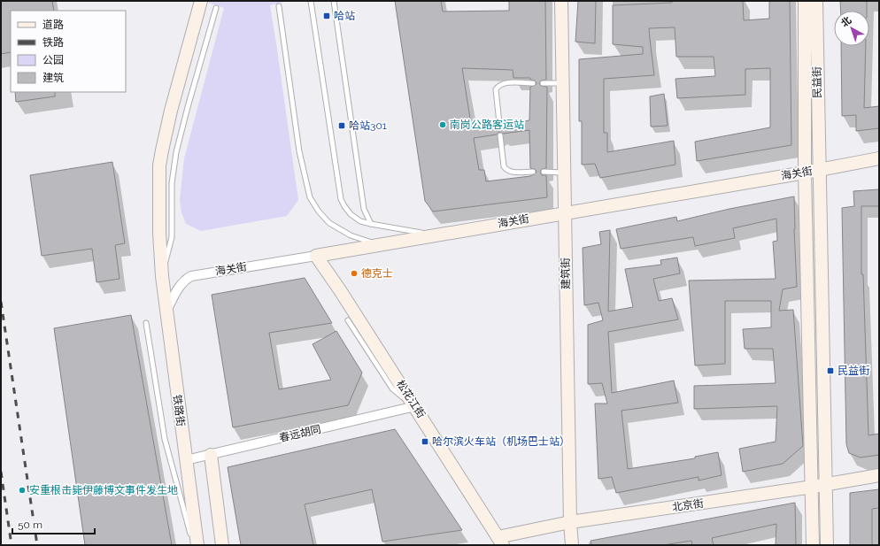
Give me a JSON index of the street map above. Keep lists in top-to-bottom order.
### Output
{
  "streets": {
    "main road": [
      "民益街",
      "海关街",
      "建筑街",
      "松花江街",
      "铁路街",
      "北京街"
    ],
    "street": ["春远胡同"]
  },
  "crossings": [
    ["民益街", "海关街"],
    ["民益街", "北京街"],
    ["海关街", "建筑街"],
    ["海关街", "松花江街"],
    ["海关街", "铁路街"],
    ["建筑街", "北京街"],
    ["松花江街", "春远胡同"],
    ["松花江街", "北京街"],
    ["铁路街", "春远胡同"]
  ],
  "places": {
    "transit": [
      "哈站",
      "哈站301",
      "民益街",
      "哈尔滨火车站（机场巴士站）"
    ],
    "other": ["南岗公路客运站", "德克士", "安重根击毙伊藤博文事件发生地"]
  },
  "legend": [
    "道路",
    "铁路",
    "公园",
    "建筑"
  ],
  "scale_bar": "50 m",
  "north": "top left"
}
